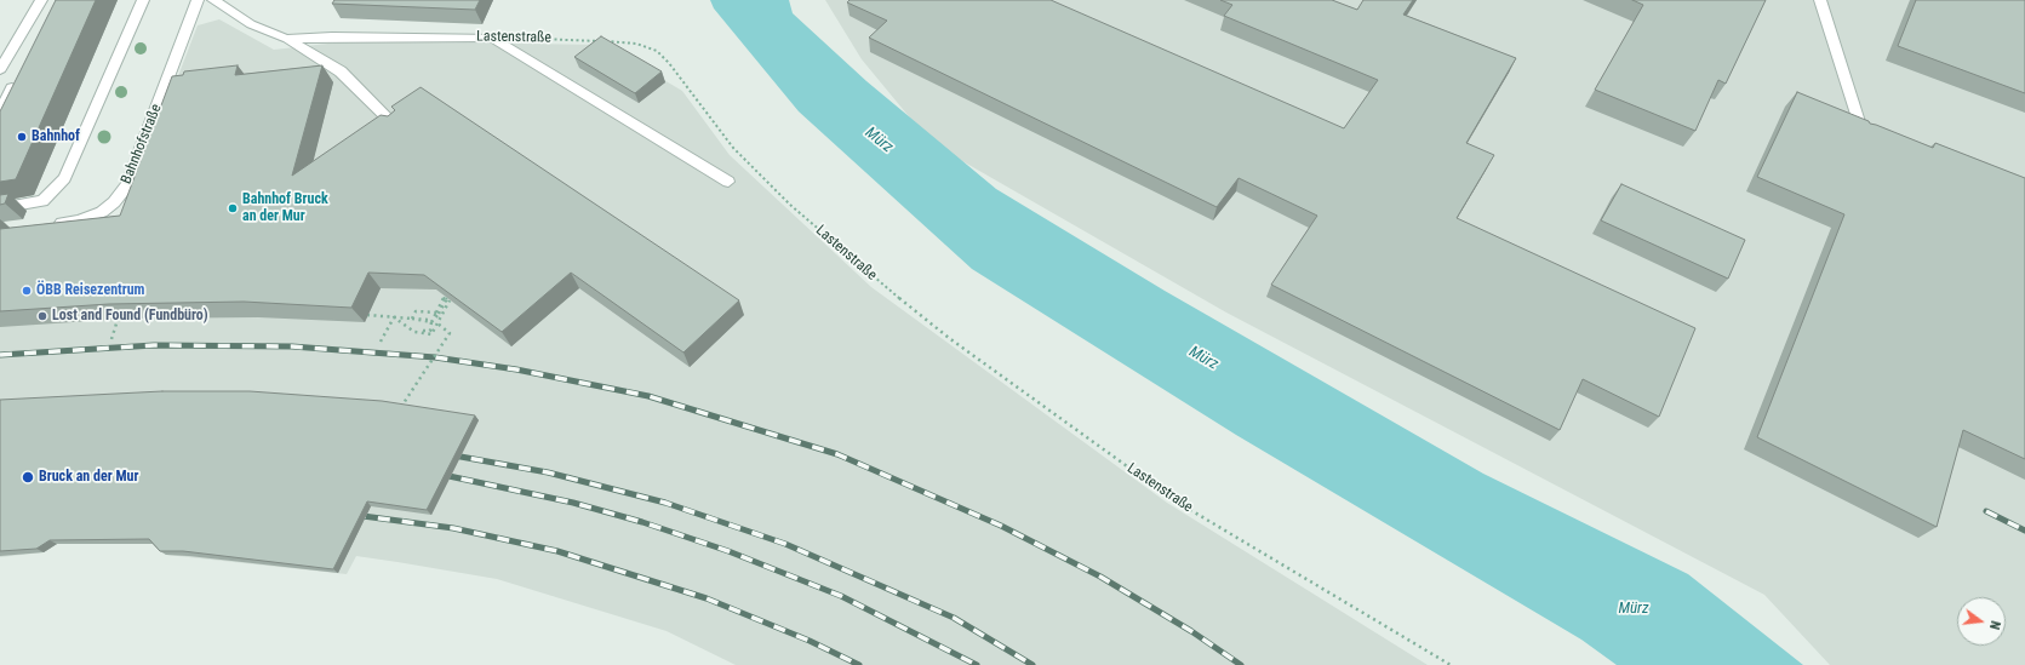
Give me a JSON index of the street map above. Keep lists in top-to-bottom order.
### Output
{
  "streets": {
    "street": ["Lastenstraße", "Bahnhofstraße"]
  },
  "water": ["Mürz"],
  "places": [
    "Bahnhof",
    "Bahnhof Bruck an der Mur",
    "ÖBB Reisezentrum",
    "Lost and Found (Fundbüro)",
    "Bruck an der Mur"
  ],
  "north": "right"
}
